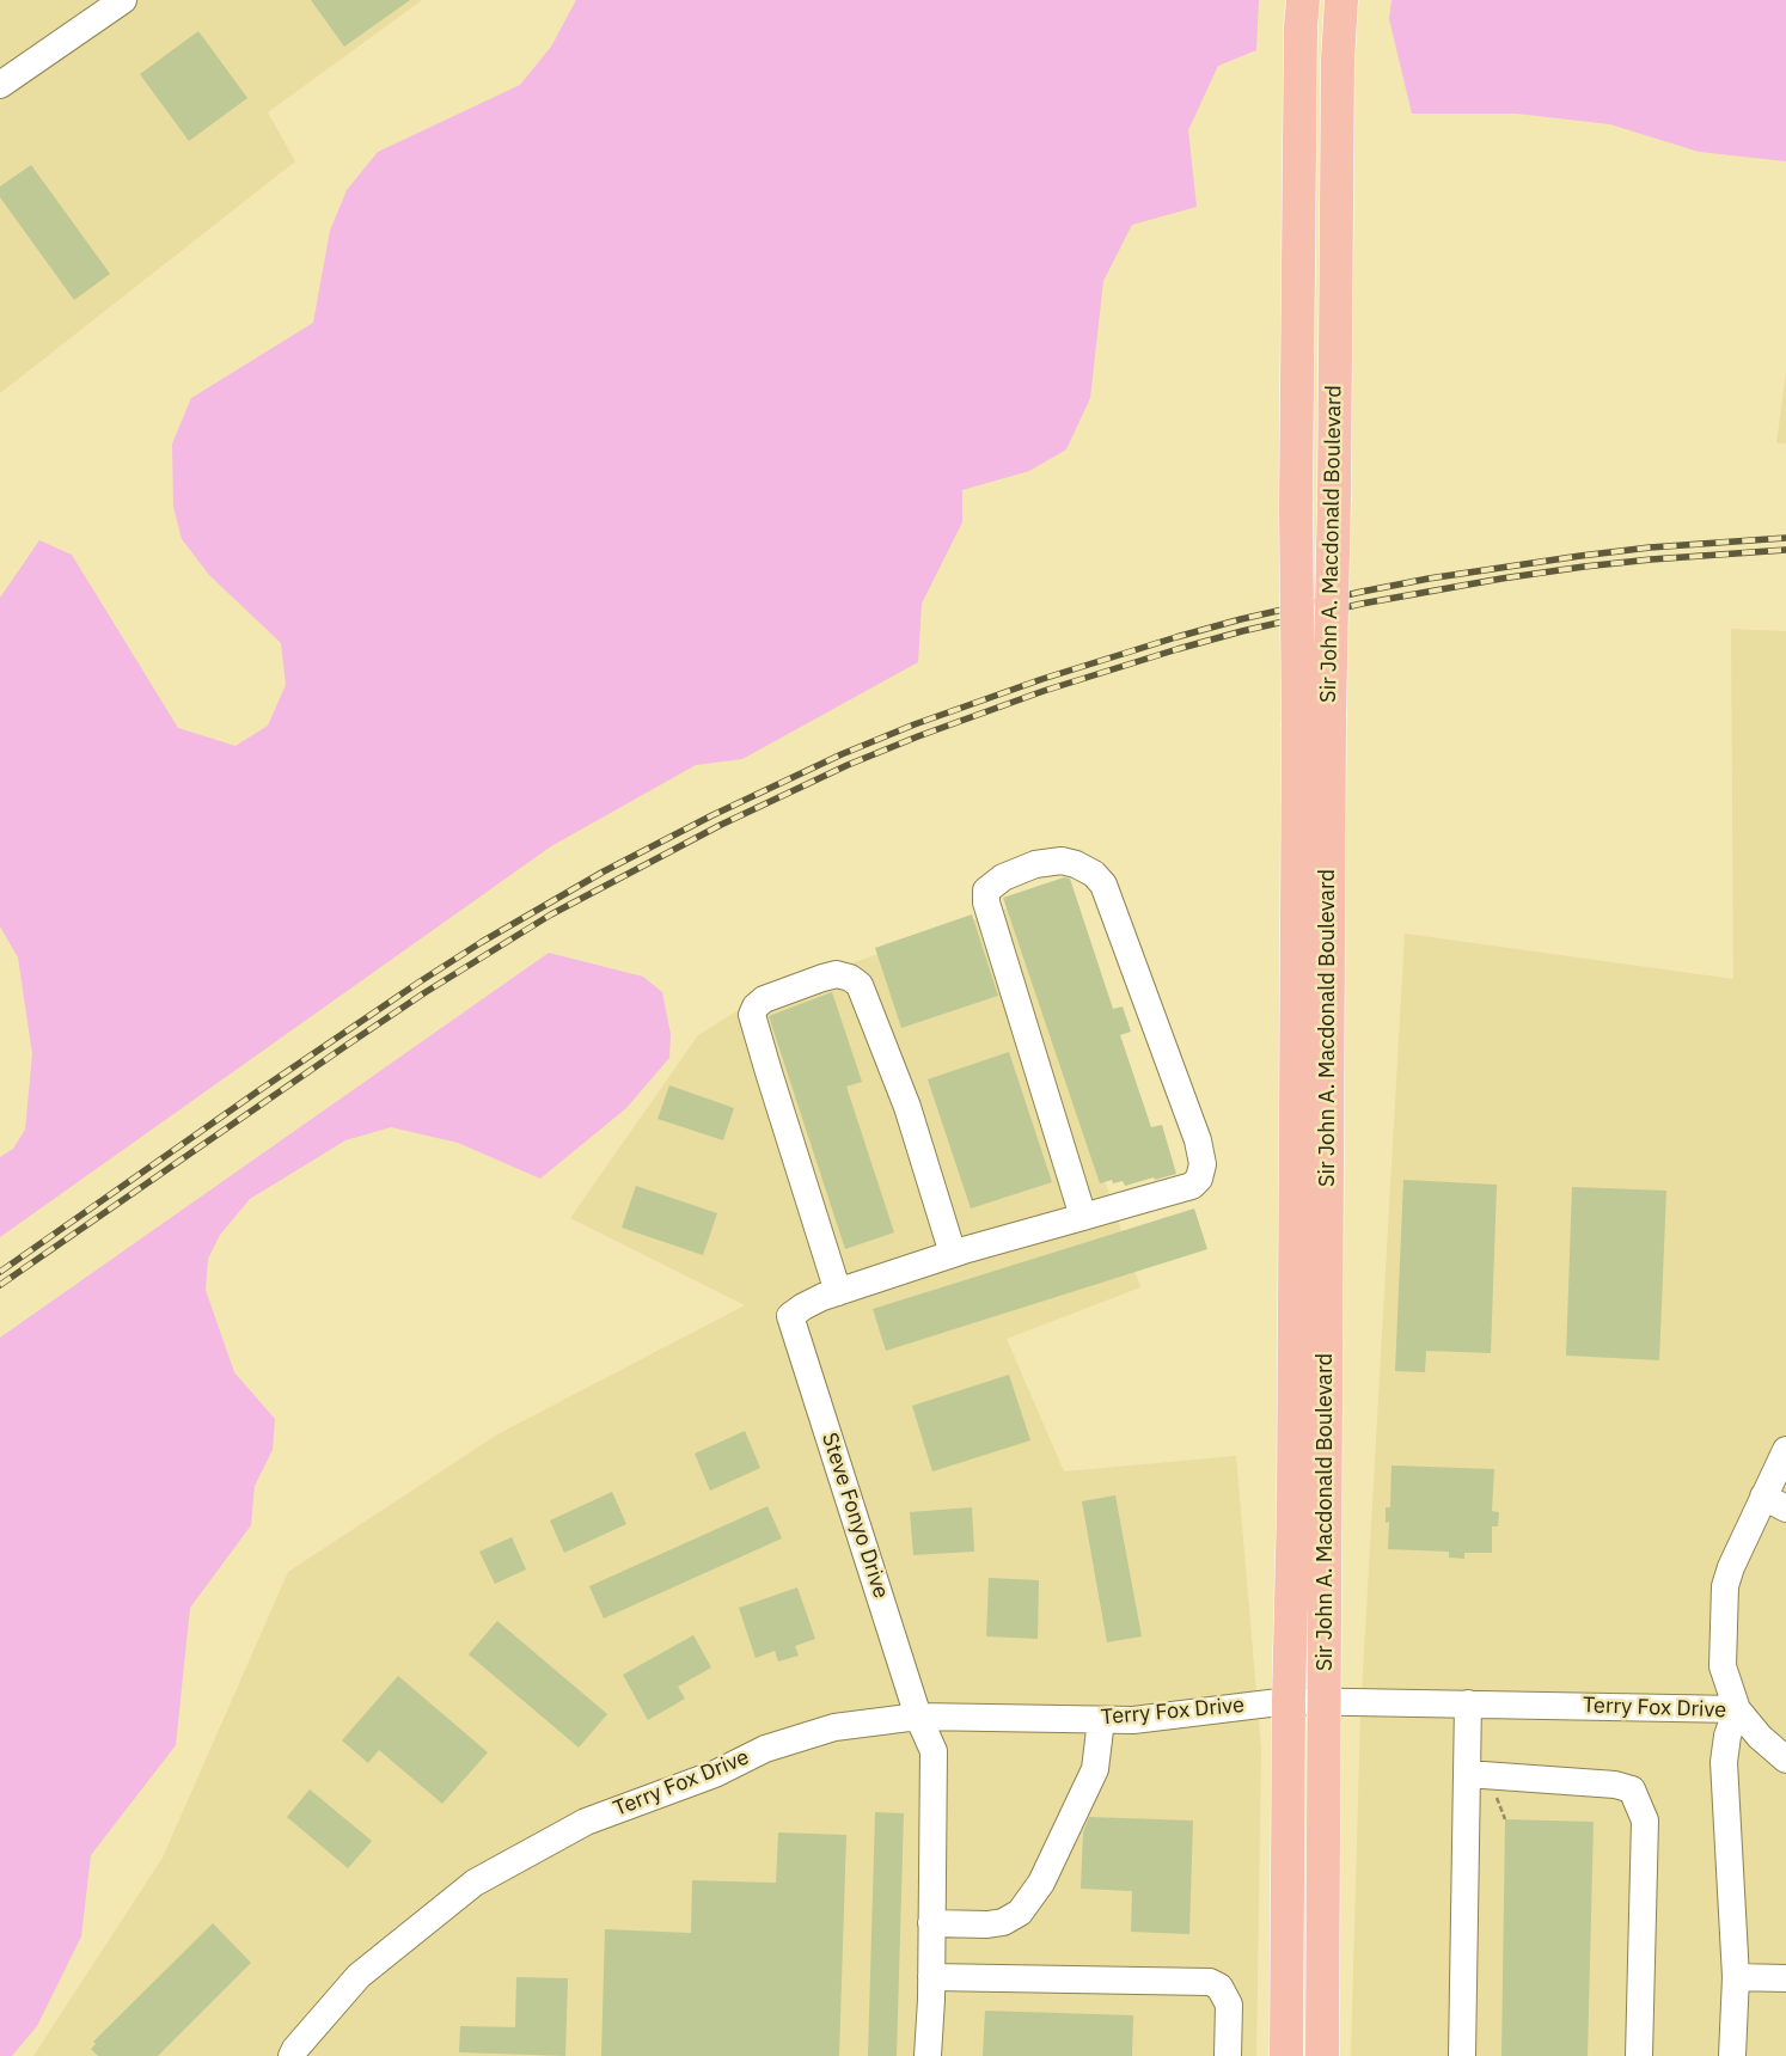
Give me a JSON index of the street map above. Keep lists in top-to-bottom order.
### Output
{
  "streets": {
    "main road": ["Sir John A. Macdonald Boulevard"],
    "street": ["Steve Fonyo Drive", "Terry Fox Drive"]
  },
  "crossings": [
    ["Sir John A. Macdonald Boulevard", "Terry Fox Drive"],
    ["Steve Fonyo Drive", "Terry Fox Drive"]
  ]
}
